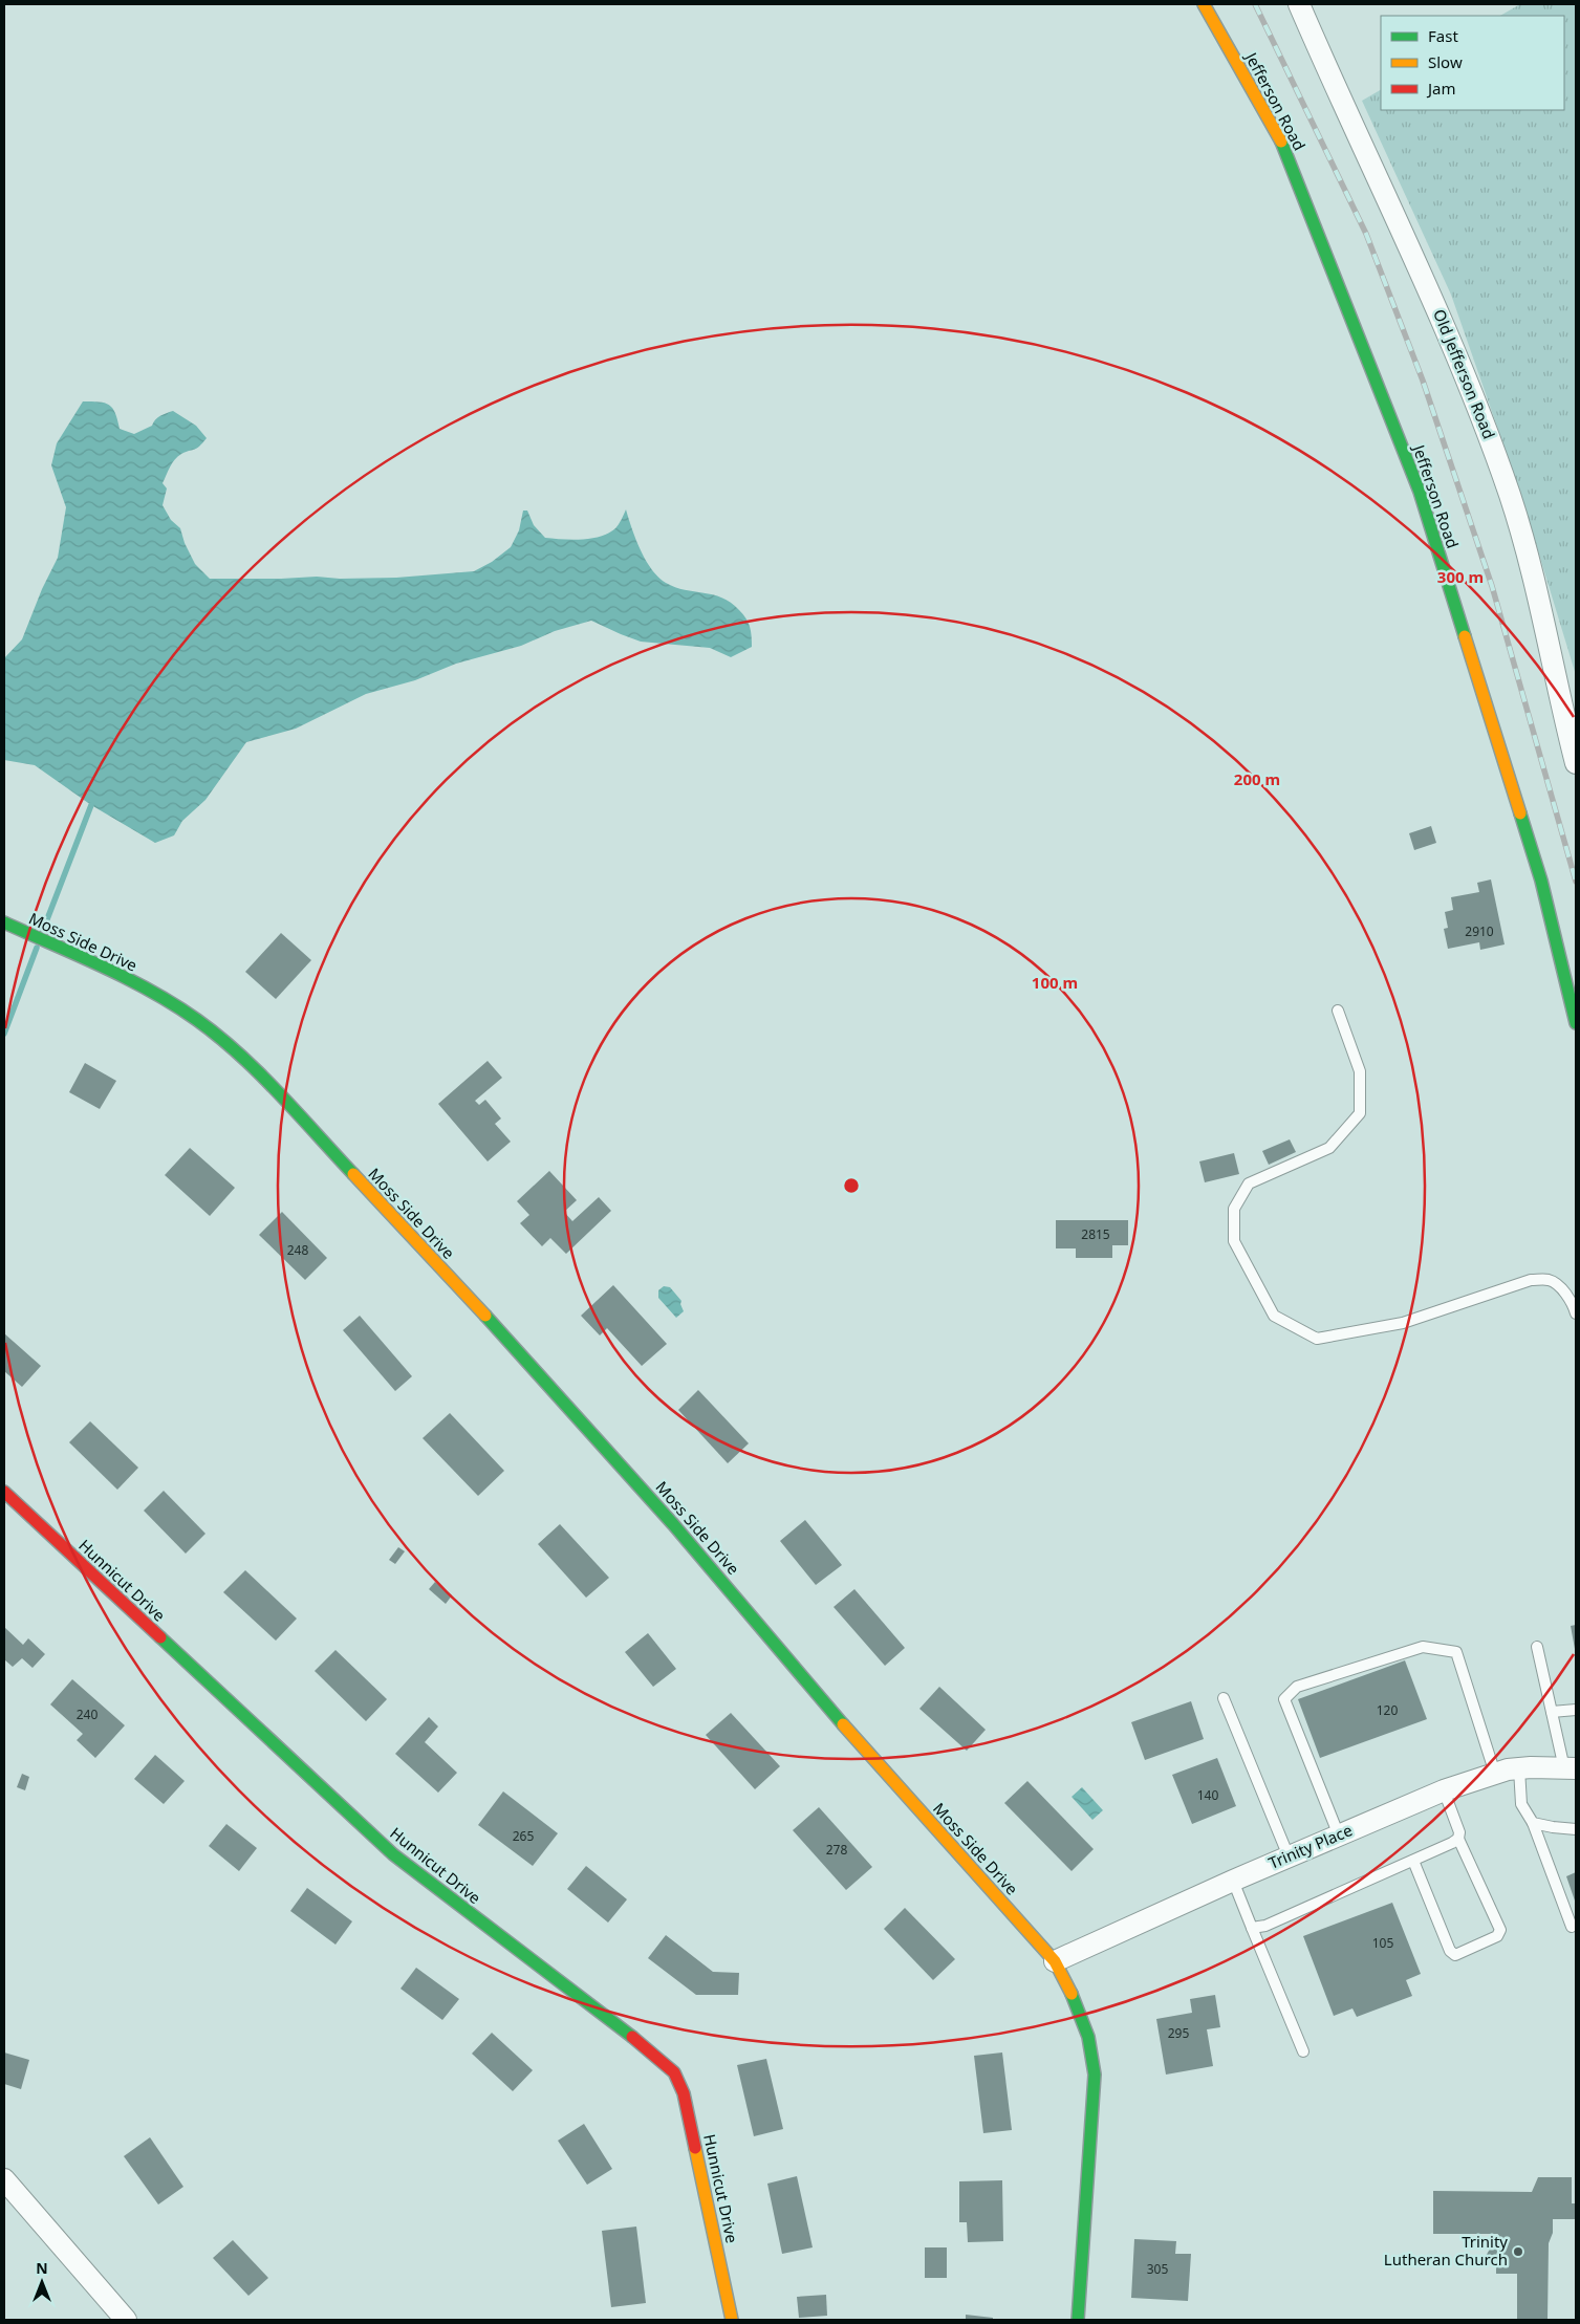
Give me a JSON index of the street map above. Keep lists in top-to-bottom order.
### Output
{
  "streets": {
    "main road": ["Jefferson Road", "Moss Side Drive", "Hunnicut Drive"],
    "street": ["Old Jefferson Road", "Trinity Place"]
  },
  "crossings": [
    ["Moss Side Drive", "Trinity Place"]
  ],
  "places": ["Trinity Lutheran Church"],
  "house_numbers": [
    "2910",
    "2815",
    "248",
    "120",
    "240",
    "140",
    "265",
    "278",
    "105",
    "295",
    "305"
  ],
  "legend": ["Fast", "Slow", "Jam"],
  "north": "top",
  "rings": ["300 m", "200 m", "100 m"]
}
